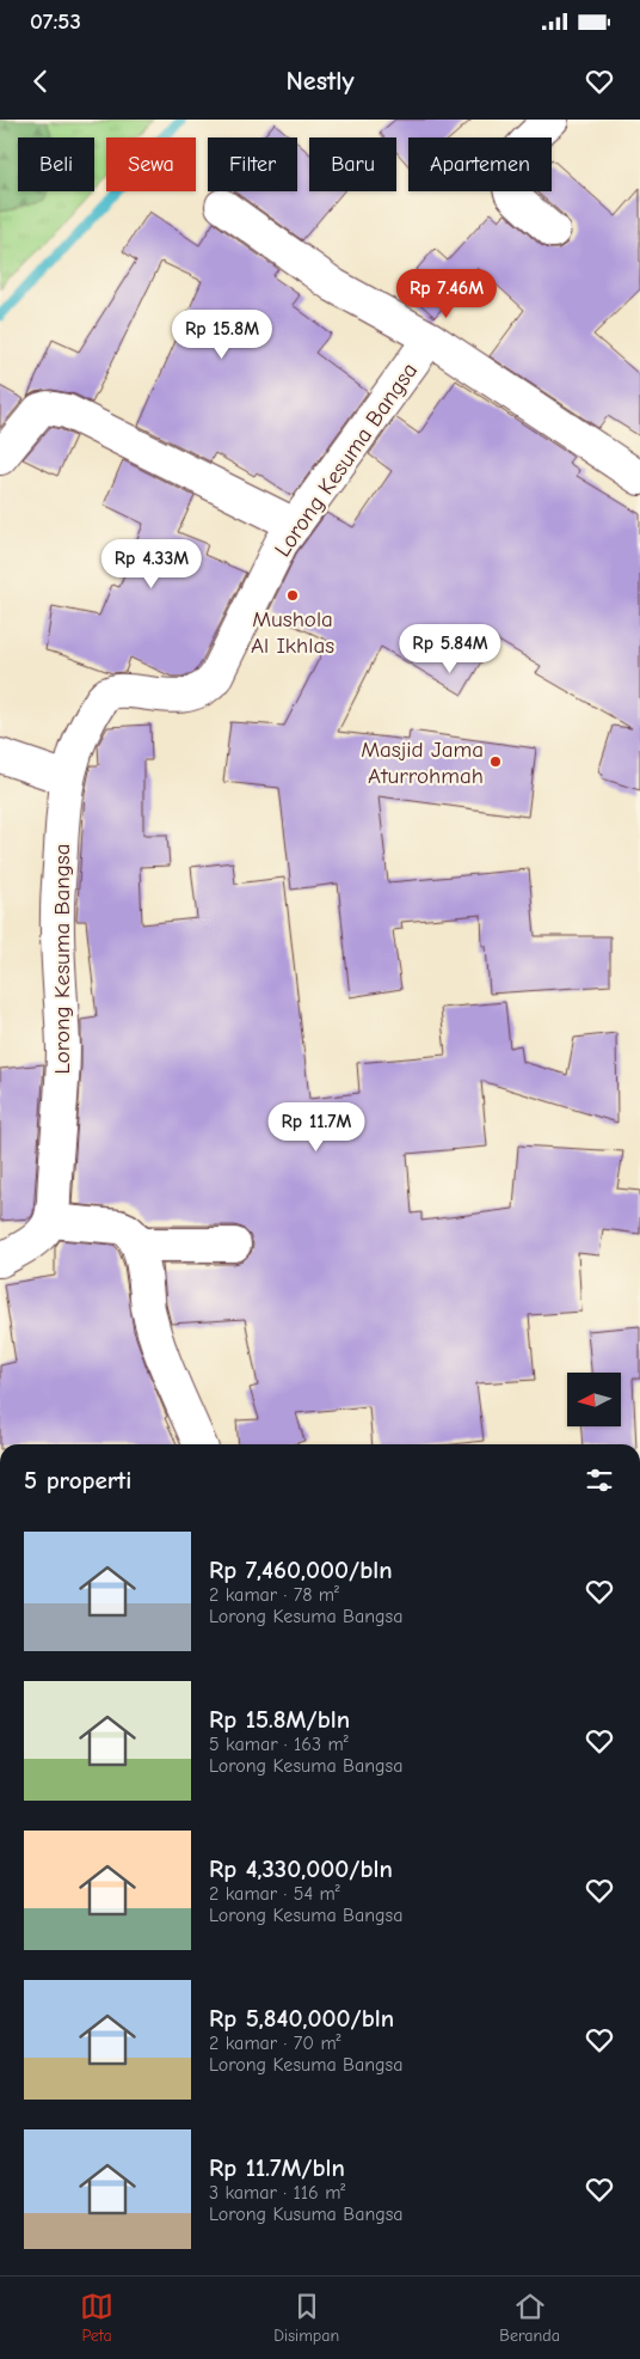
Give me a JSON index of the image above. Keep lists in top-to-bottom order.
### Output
{
  "streets": {
    "street": ["Lorong Kesuma Bangsa"]
  },
  "places": ["Mushola Al Ikhlas", "Masjid Jama Aturrohmah"],
  "north": "left",
  "page": {
    "status": "07:53",
    "header": "Nestly",
    "chip": [
      "Beli",
      "Sewa",
      "Filter",
      "Baru",
      "Apartemen"
    ],
    "price": [
      "Rp 7.46M",
      "Rp 15.8M",
      "Rp 4.33M",
      "Rp 5.84M",
      "Rp 11.7M"
    ],
    "heading": "5 properti",
    "list": [
      {
        "name": "Rp 7,460,000/bln",
        "note": "2 kamar · 78 m² · Lorong Kesuma Bangsa"
      },
      {
        "name": "Rp 15.8M/bln",
        "note": "5 kamar · 163 m² · Lorong Kesuma Bangsa"
      },
      {
        "name": "Rp 4,330,000/bln",
        "note": "2 kamar · 54 m² · Lorong Kesuma Bangsa"
      },
      {
        "name": "Rp 5,840,000/bln",
        "note": "2 kamar · 70 m² · Lorong Kesuma Bangsa"
      },
      {
        "name": "Rp 11.7M/bln",
        "note": "3 kamar · 116 m² · Lorong Kusuma Bangsa"
      }
    ],
    "tabs": ["Peta", "Disimpan", "Beranda"]
  }
}
